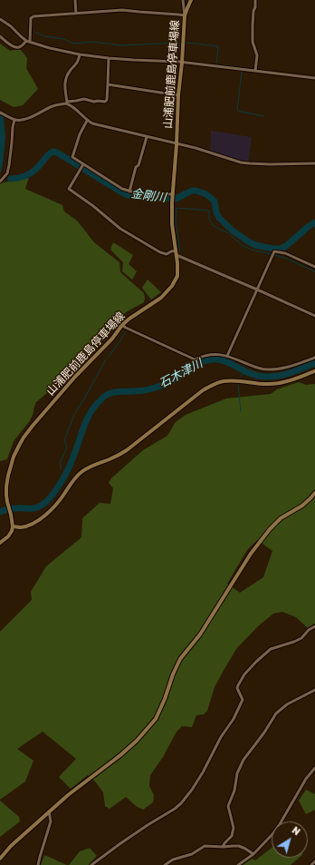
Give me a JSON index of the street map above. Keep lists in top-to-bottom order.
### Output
{
  "streets": {
    "street": ["山浦肥前鹿島停車場線"]
  },
  "water": ["金剛川", "石木津川"],
  "north": "top right"
}
